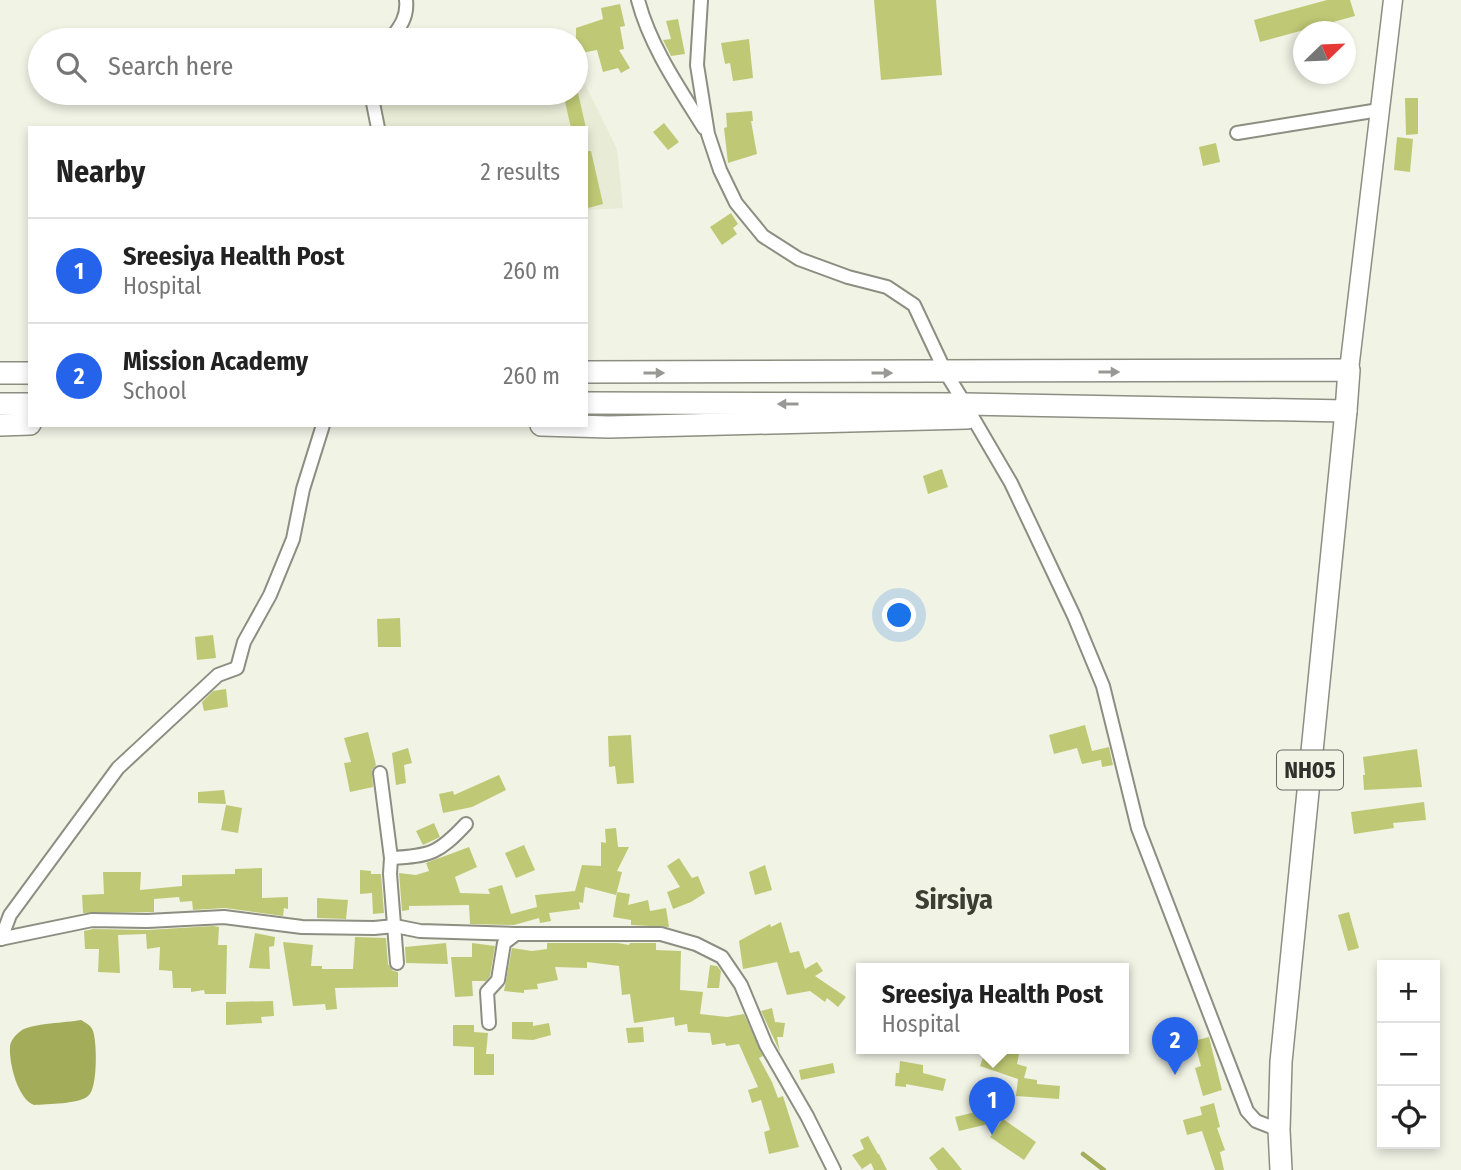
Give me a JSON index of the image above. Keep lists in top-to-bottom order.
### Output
{
  "streets": {
    "highway": ["NH05"]
  },
  "districts": ["Sirsiya"],
  "north": "top right",
  "page": {
    "search": "Search here",
    "heading": ["Nearby", "2 results"],
    "list": [
      {
        "mark": "1",
        "name": "Sreesiya Health Post",
        "note": "Hospital",
        "value": "260 m"
      },
      {
        "mark": "2",
        "name": "Mission Academy",
        "note": "School",
        "value": "260 m"
      }
    ],
    "map_buttons": ["+", "−"],
    "popup": ["Sreesiya Health Post", "Hospital"],
    "pins": ["2", "1"]
  }
}
